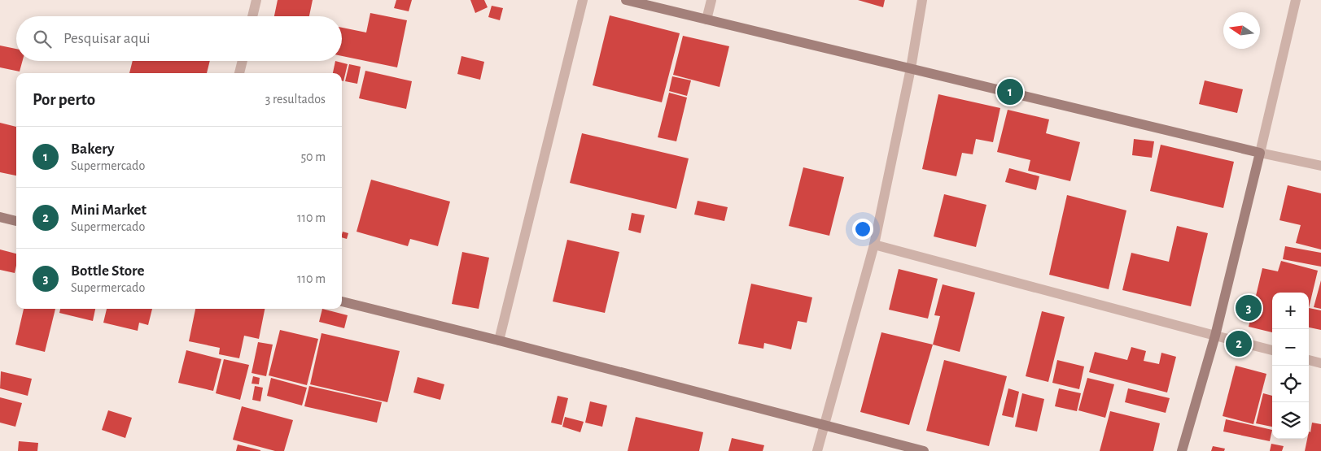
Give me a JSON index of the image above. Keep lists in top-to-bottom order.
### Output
{
  "north": "left",
  "page": {
    "search": "Pesquisar aqui",
    "heading": ["Por perto", "3 resultados"],
    "pins": ["1", "3", "2"],
    "list": [
      {
        "mark": "1",
        "name": "Bakery",
        "note": "Supermercado",
        "value": "50 m"
      },
      {
        "mark": "2",
        "name": "Mini Market",
        "note": "Supermercado",
        "value": "110 m"
      },
      {
        "mark": "3",
        "name": "Bottle Store",
        "note": "Supermercado",
        "value": "110 m"
      }
    ],
    "map_buttons": ["+", "−"]
  }
}
